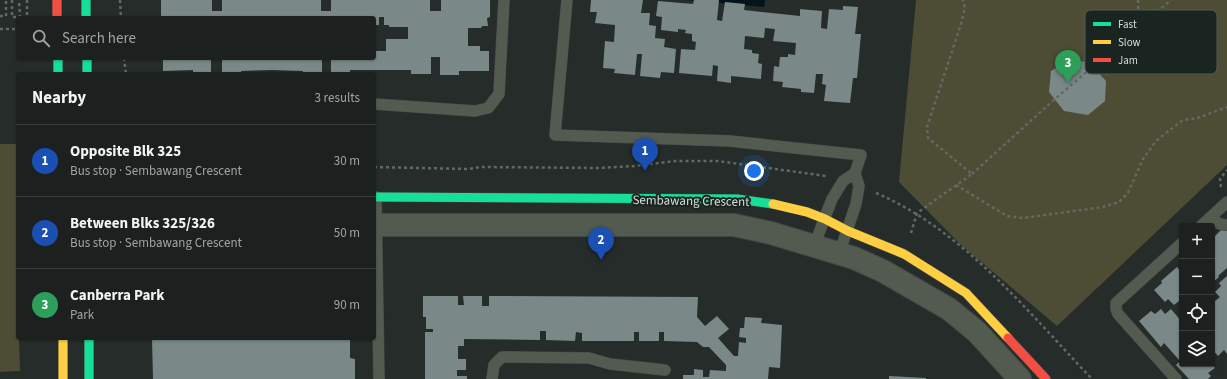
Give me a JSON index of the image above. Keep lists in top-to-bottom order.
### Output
{
  "streets": {
    "street": ["Sembawang Crescent"]
  },
  "legend": ["Fast", "Slow", "Jam"],
  "page": {
    "search": "Search here",
    "pins": ["3", "1", "2"],
    "heading": ["Nearby", "3 results"],
    "list": [
      {
        "mark": "1",
        "name": "Opposite Blk 325",
        "note": "Bus stop · Sembawang Crescent",
        "value": "30 m"
      },
      {
        "mark": "2",
        "name": "Between Blks 325/326",
        "note": "Bus stop · Sembawang Crescent",
        "value": "50 m"
      },
      {
        "mark": "3",
        "name": "Canberra Park",
        "note": "Park",
        "value": "90 m"
      }
    ],
    "map_buttons": ["+", "−"]
  }
}
